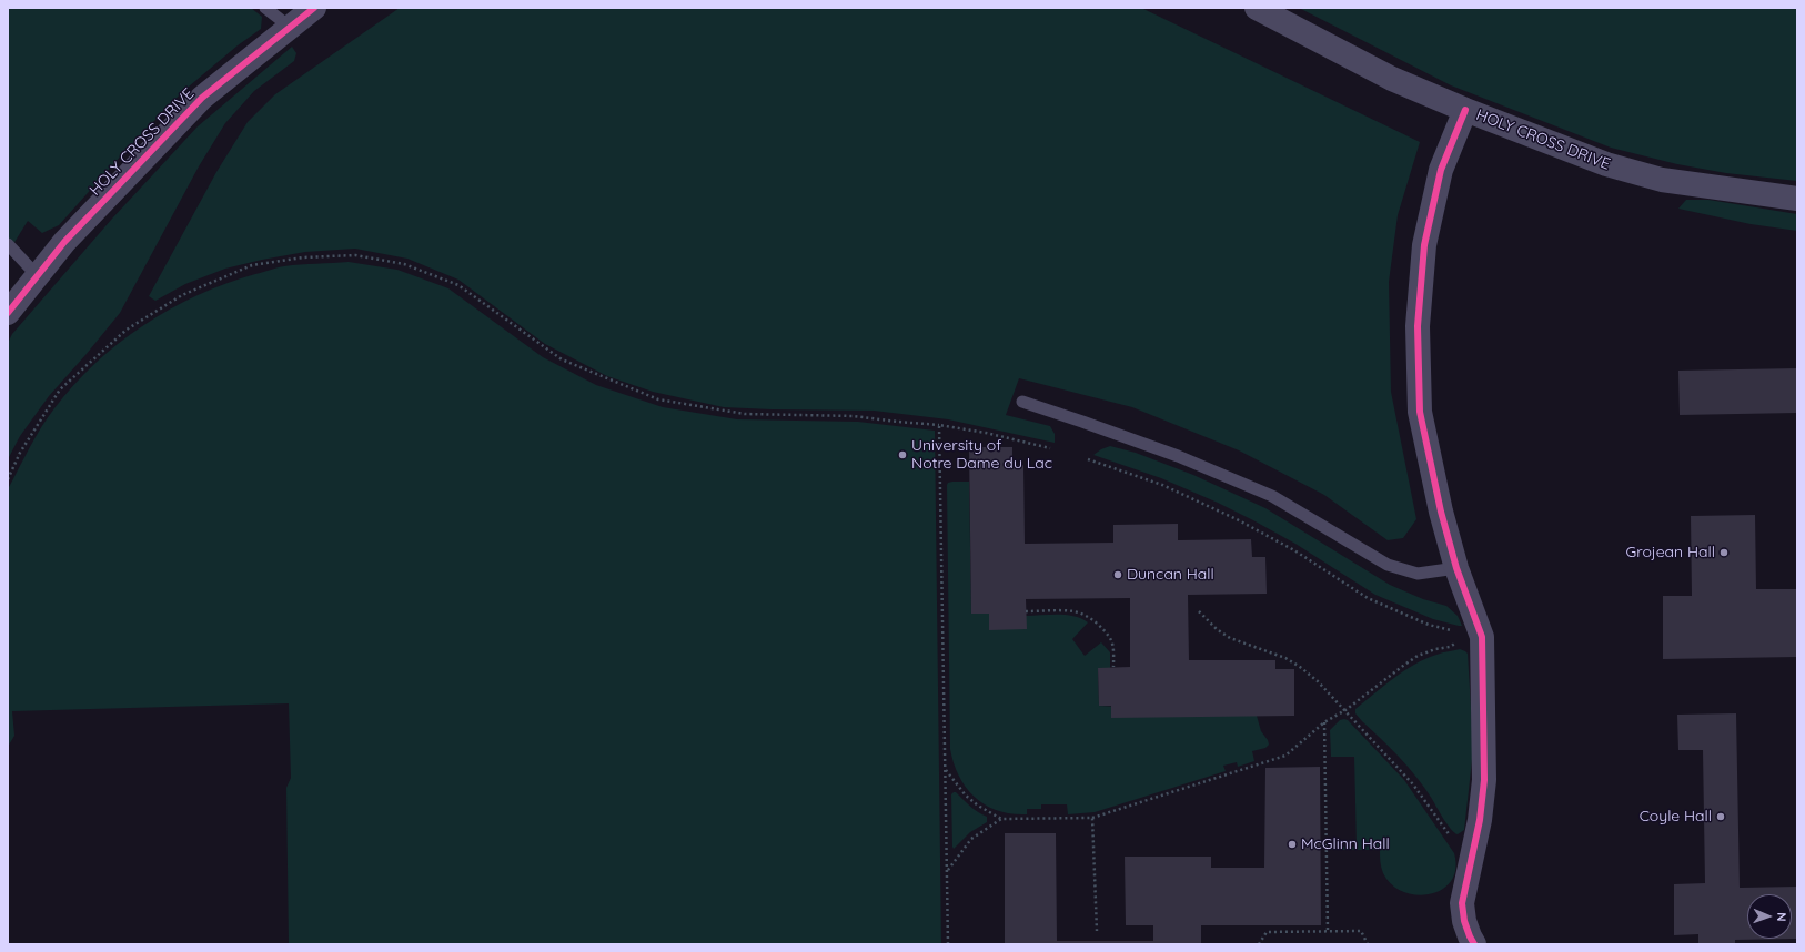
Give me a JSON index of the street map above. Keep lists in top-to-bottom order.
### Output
{
  "streets": {
    "street": ["HOLY CROSS DRIVE"]
  },
  "places": [
    "University of Notre Dame du Lac",
    "Grojean Hall",
    "Duncan Hall",
    "Coyle Hall",
    "McGlinn Hall"
  ],
  "north": "right"
}
